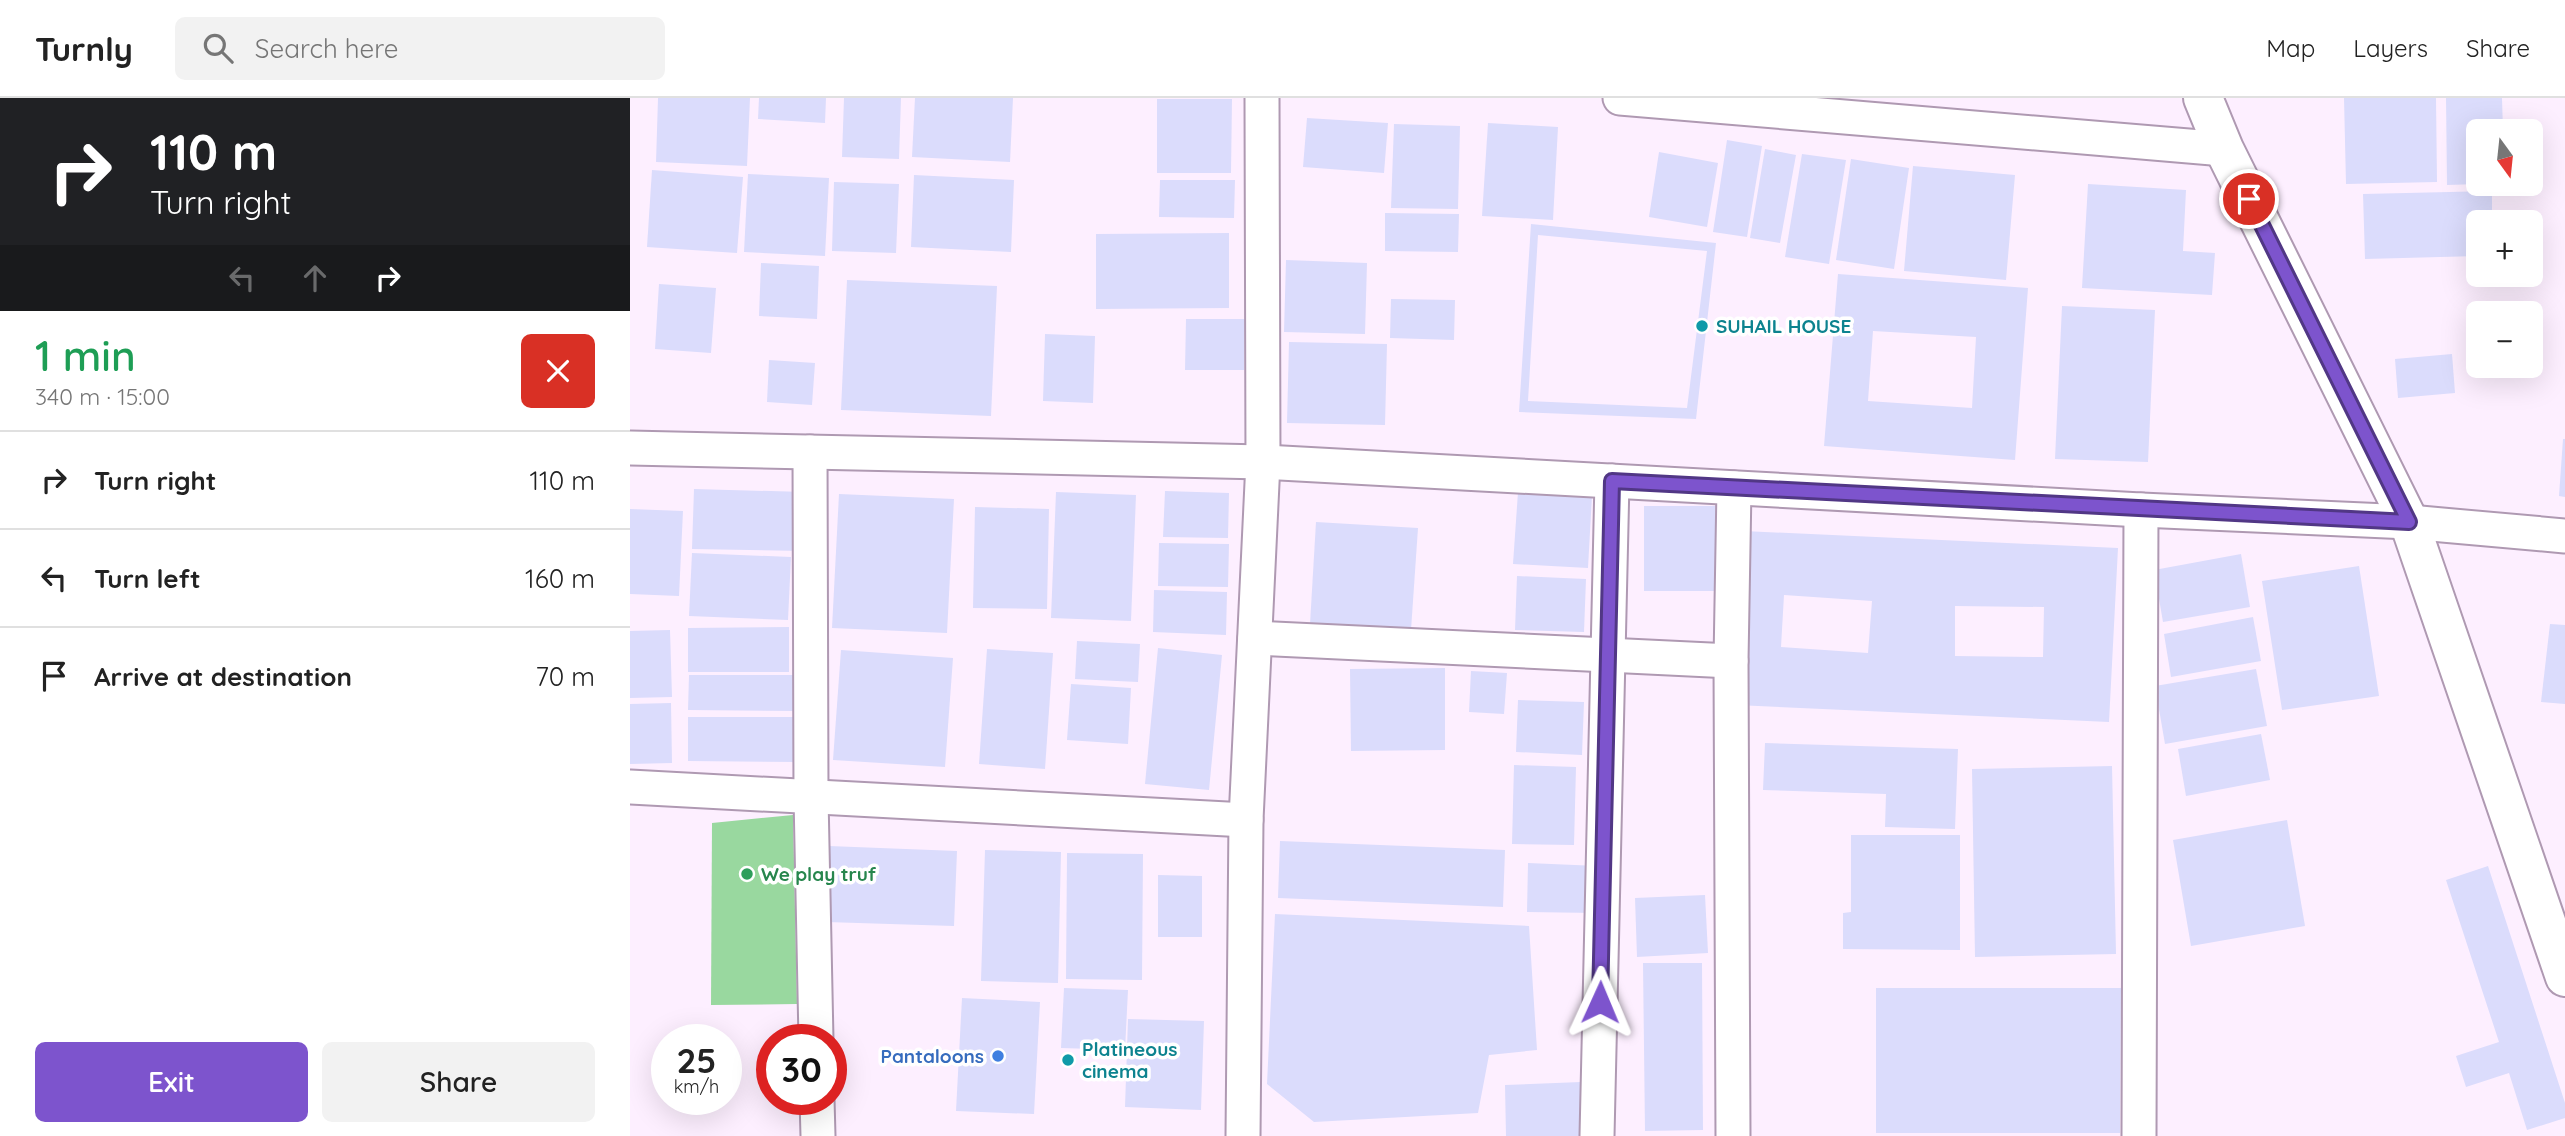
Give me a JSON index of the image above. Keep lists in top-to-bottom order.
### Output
{
  "places": [
    "SUHAIL HOUSE",
    "We play truf",
    "Pantaloons",
    "Platineous cinema"
  ],
  "north": "bottom",
  "page": {
    "header": "Turnly",
    "search": "Search here",
    "nav": ["Map", "Layers", "Share"],
    "turn": ["110 m", "Turn right"],
    "map_buttons": ["+", "−"],
    "heading": ["1 min", "340 m · 15:00"],
    "list": [
      {
        "name": "Turn right",
        "value": "110 m"
      },
      {
        "name": "Turn left",
        "value": "160 m"
      },
      {
        "name": "Arrive at destination",
        "value": "70 m"
      }
    ],
    "speed": "25 km/h",
    "limit": "30",
    "buttons": ["Exit", "Share"]
  }
}
